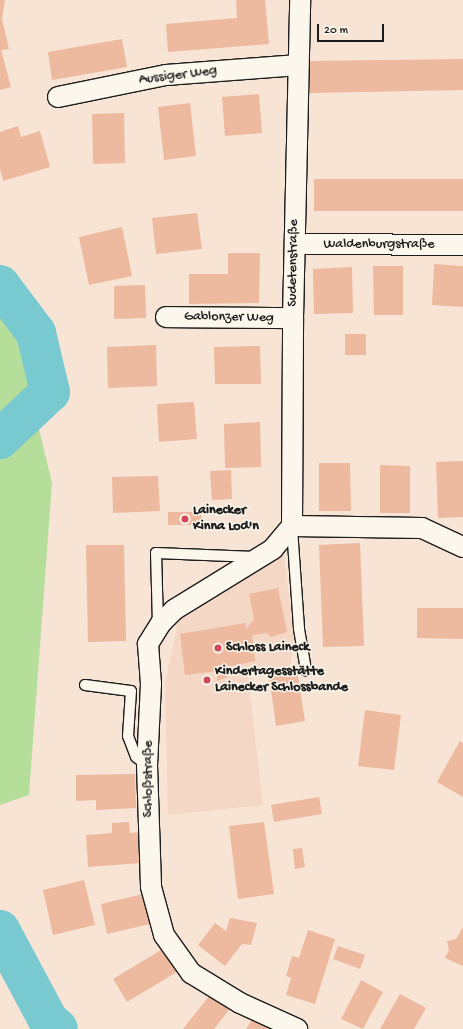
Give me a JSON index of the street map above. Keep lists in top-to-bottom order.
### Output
{
  "streets": {
    "street": [
      "Aussiger Weg",
      "Waldenburgstraße",
      "Sudetenstraße",
      "Gablonzer Weg",
      "Schloßstraße"
    ]
  },
  "crossings": [
    ["Aussiger Weg", "Sudetenstraße"],
    ["Waldenburgstraße", "Sudetenstraße"],
    ["Sudetenstraße", "Gablonzer Weg"],
    ["Sudetenstraße", "Schloßstraße"]
  ],
  "places": ["Lainecker Kinna Lod'n", "Schloss Laineck", "Kindertagesstätte Lainecker Schlossbande"],
  "scale_bar": "20 m"
}
